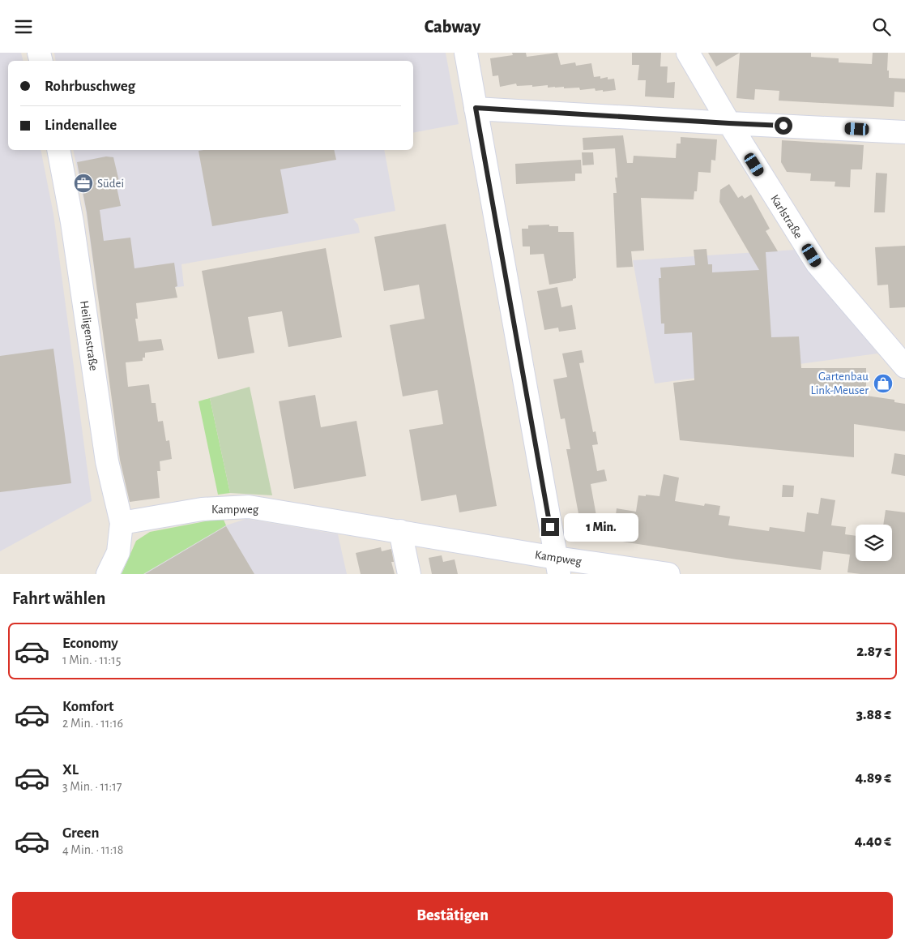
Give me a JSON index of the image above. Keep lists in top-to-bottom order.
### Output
{
  "streets": {
    "street": ["Karlstraße", "Heiligenstraße", "Kampweg"]
  },
  "crossings": [
    ["Heiligenstraße", "Kampweg"]
  ],
  "places": {
    "office": ["Südei"],
    "shop": ["Gartenbau Link-Meuser"]
  },
  "page": {
    "header": "Cabway",
    "banner": ["Rohrbuschweg", "Lindenallee"],
    "bubble": "1 Min.",
    "heading": "Fahrt wählen",
    "list": [
      {
        "name": "Economy",
        "note": "1 Min. · 11:15",
        "value": "2.87 €"
      },
      {
        "name": "Komfort",
        "note": "2 Min. · 11:16",
        "value": "3.88 €"
      },
      {
        "name": "XL",
        "note": "3 Min. · 11:17",
        "value": "4.89 €"
      },
      {
        "name": "Green",
        "note": "4 Min. · 11:18",
        "value": "4.40 €"
      }
    ],
    "buttons": "Bestätigen"
  }
}
